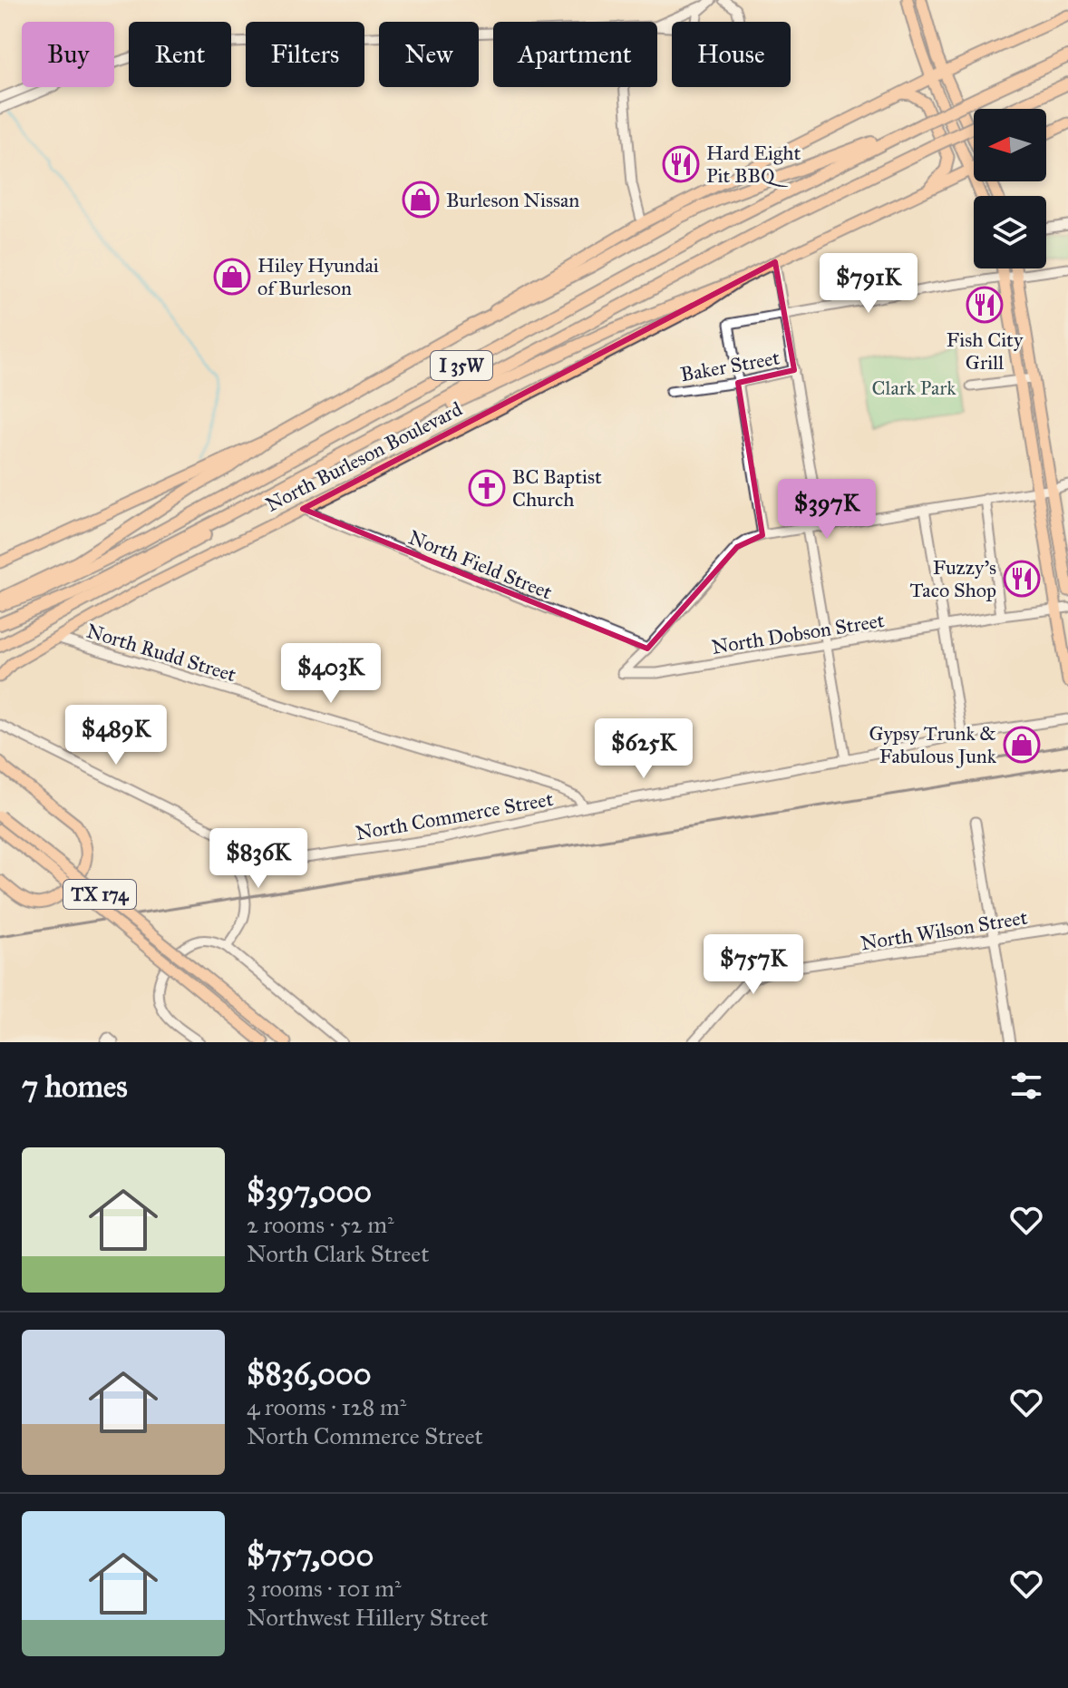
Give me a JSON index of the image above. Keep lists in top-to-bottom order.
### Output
{
  "streets": {
    "highway": ["I 35W"],
    "main road": ["North Burleson Boulevard", "TX 174"],
    "street": [
      "Baker Street",
      "North Field Street",
      "North Dobson Street",
      "North Rudd Street",
      "North Commerce Street",
      "North Wilson Street"
    ]
  },
  "crossings": [
    ["North Burleson Boulevard", "North Field Street"],
    ["North Burleson Boulevard", "North Rudd Street"],
    ["North Field Street", "North Dobson Street"],
    ["North Rudd Street", "North Commerce Street"]
  ],
  "parks": ["Clark Park"],
  "places": {
    "restaurant": ["Hard Eight Pit BBQ", "Fish City Grill", "Fuzzy's Taco Shop"],
    "shop": ["Burleson Nissan", "Hiley Hyundai of Burleson", "Gypsy Trunk & Fabulous Junk"],
    "church": ["BC Baptist Church"]
  },
  "north": "left",
  "page": {
    "chip": [
      "Buy",
      "Rent",
      "Filters",
      "New",
      "Apartment",
      "House"
    ],
    "price": [
      "$791K",
      "$397K",
      "$403K",
      "$489K",
      "$625K",
      "$836K",
      "$757K"
    ],
    "heading": "7 homes",
    "list": [
      {
        "name": "$397,000",
        "note": "2 rooms · 52 m² · North Clark Street"
      },
      {
        "name": "$836,000",
        "note": "4 rooms · 128 m² · North Commerce Street"
      },
      {
        "name": "$757,000",
        "note": "3 rooms · 101 m² · Northwest Hillery Street"
      }
    ]
  }
}
